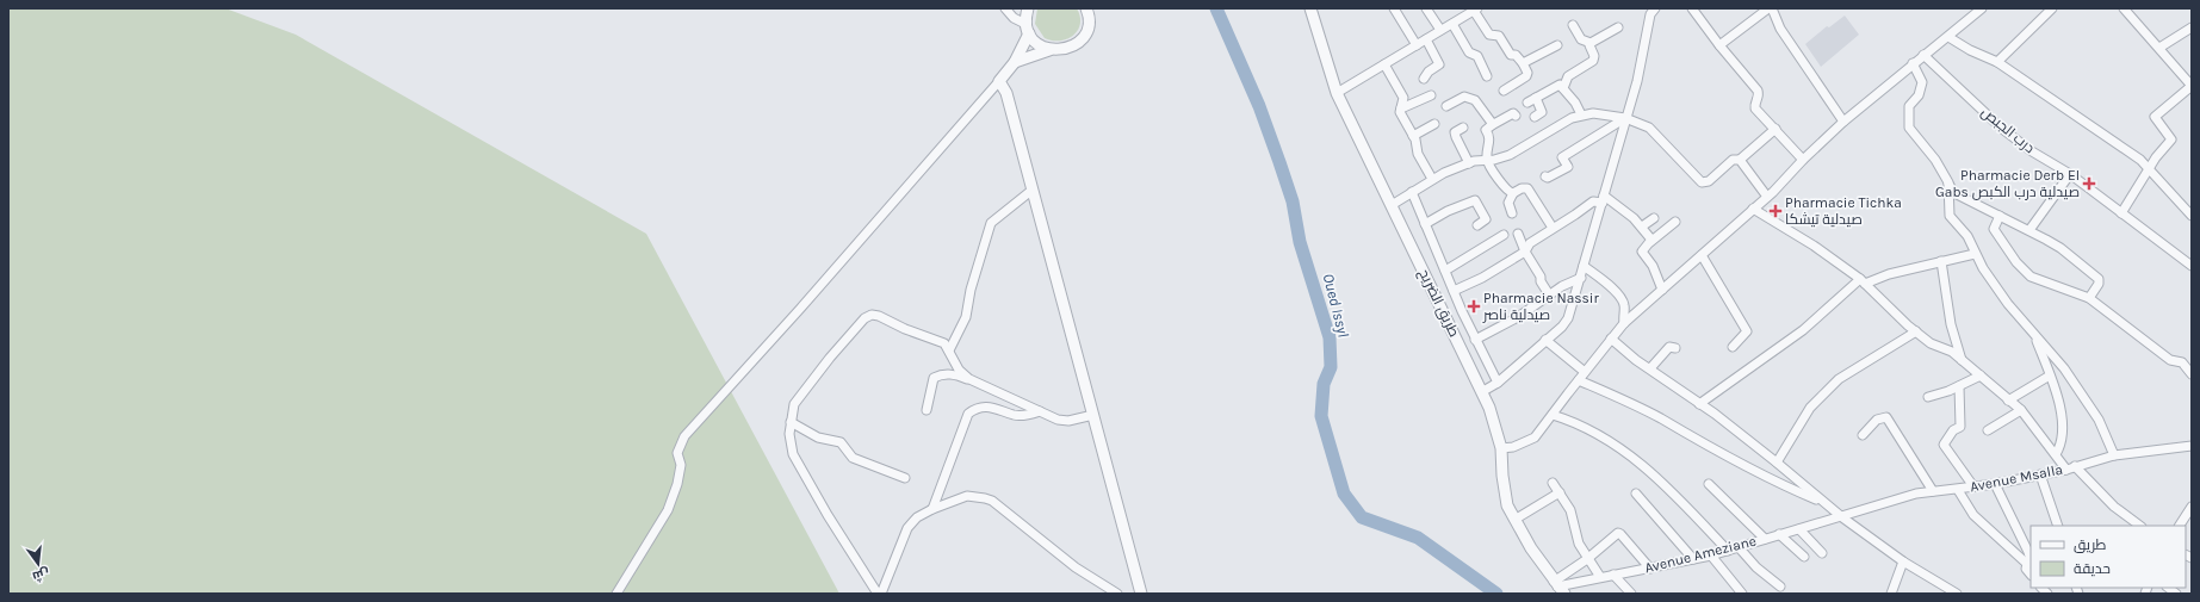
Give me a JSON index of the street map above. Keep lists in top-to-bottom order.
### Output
{
  "streets": {
    "street": [
      "درب الجبص",
      "طريق الضريح",
      "Avenue Msalla",
      "Avenue Ameziane"
    ]
  },
  "crossings": [
    ["طريق الضريح", "Avenue Ameziane"],
    ["Avenue Msalla", "Avenue Ameziane"]
  ],
  "water": ["Oued Issyl"],
  "places": {
    "health": ["Pharmacie Derb El Gabs صيدلية درب الكبص", "Pharmacie Tichka صيدلية تيشكا", "Pharmacie Nassir صيدلية ناصر"]
  },
  "legend": ["طريق", "حديقة"],
  "north": "bottom"
}
